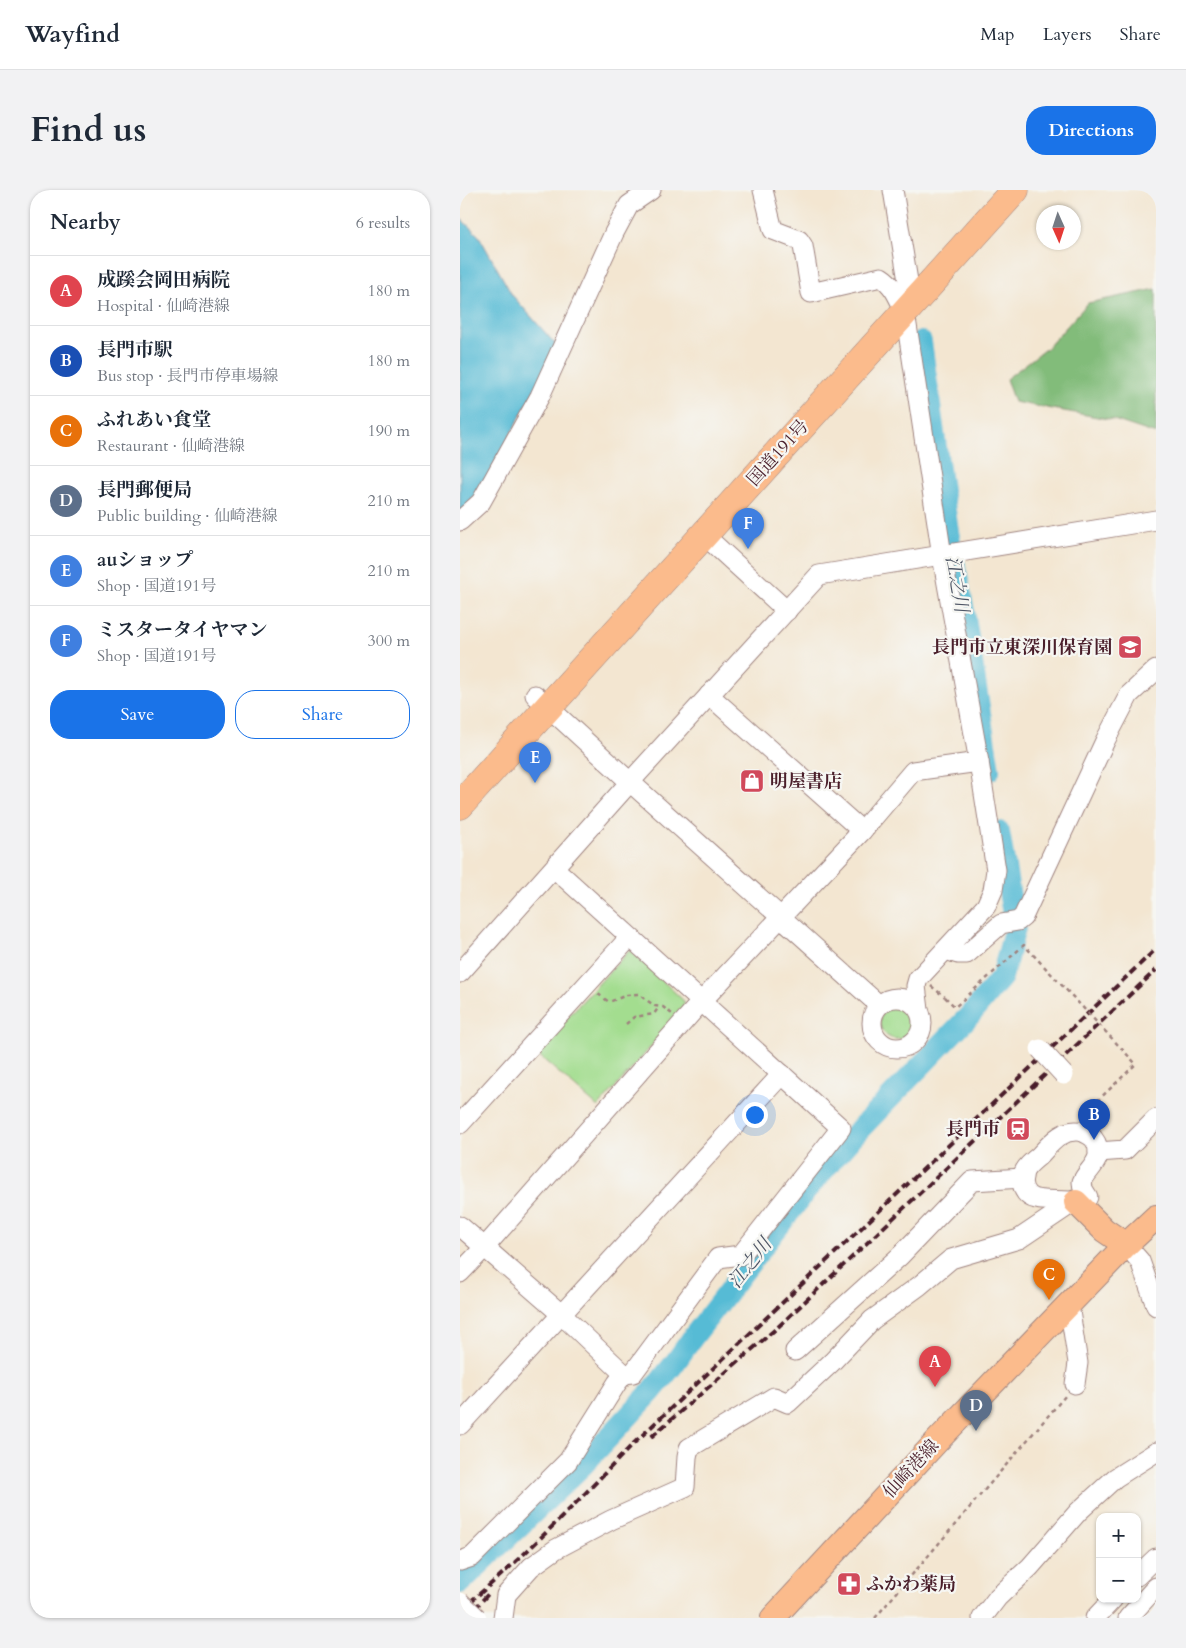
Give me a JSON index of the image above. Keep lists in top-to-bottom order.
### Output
{
  "streets": {
    "highway": ["国道191号"],
    "main road": ["仙崎港線"]
  },
  "water": ["江之川"],
  "places": {
    "school or university": ["長門市立東深川保育園"],
    "shop": ["明屋書店"],
    "station": ["長門市"],
    "pharmacy": ["ふかわ薬局"]
  },
  "north": "bottom",
  "page": {
    "header": "Wayfind",
    "nav": ["Map", "Layers", "Share"],
    "title": "Find us",
    "buttons": [
      "Directions",
      ["Save", "Share"]
    ],
    "heading": ["Nearby", "6 results"],
    "list": [
      {
        "mark": "A",
        "name": "成蹊会岡田病院",
        "note": "Hospital · 仙崎港線",
        "value": "180 m"
      },
      {
        "mark": "B",
        "name": "長門市駅",
        "note": "Bus stop · 長門市停車場線",
        "value": "180 m"
      },
      {
        "mark": "C",
        "name": "ふれあい食堂",
        "note": "Restaurant · 仙崎港線",
        "value": "190 m"
      },
      {
        "mark": "D",
        "name": "長門郵便局",
        "note": "Public building · 仙崎港線",
        "value": "210 m"
      },
      {
        "mark": "E",
        "name": "auショップ",
        "note": "Shop · 国道191号",
        "value": "210 m"
      },
      {
        "mark": "F",
        "name": "ミスタータイヤマン",
        "note": "Shop · 国道191号",
        "value": "300 m"
      }
    ],
    "pins": [
      "F",
      "E",
      "B",
      "C",
      "A",
      "D"
    ],
    "map_buttons": ["+", "−"]
  }
}
